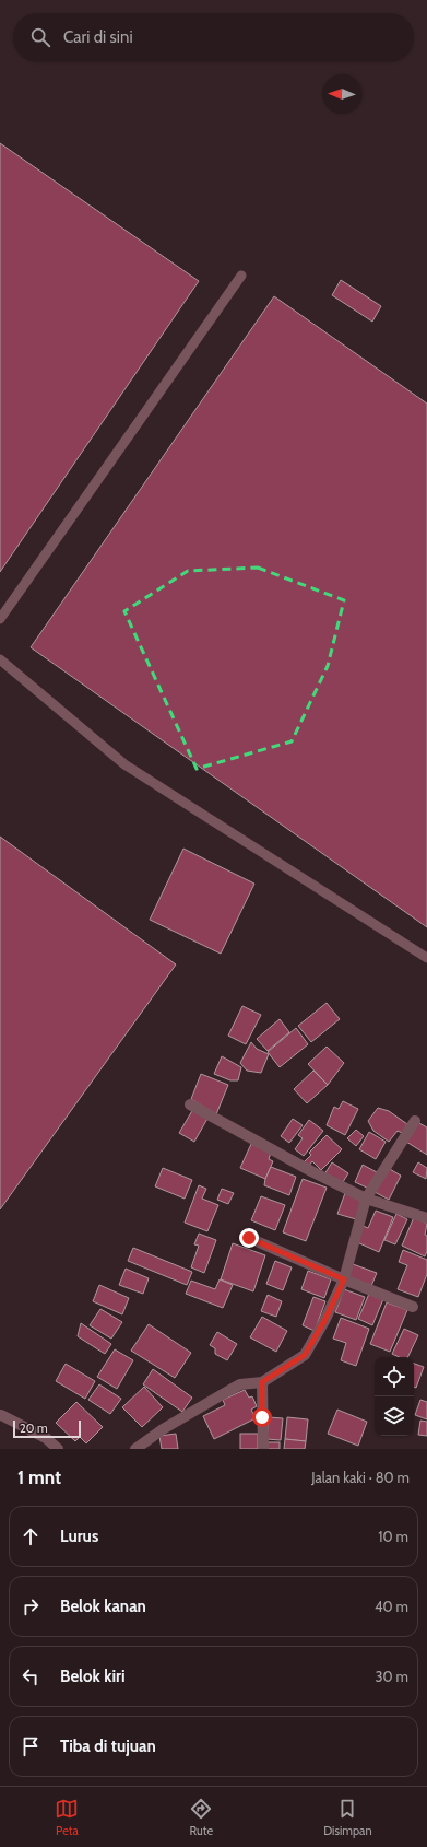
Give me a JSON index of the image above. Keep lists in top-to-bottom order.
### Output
{
  "scale_bar": "20 m",
  "north": "left",
  "page": {
    "search": "Cari di sini",
    "scale": "20 m",
    "heading": ["1 mnt", "Jalan kaki · 80 m"],
    "list": [
      ["Lurus", "10 m"],
      ["Belok kanan", "40 m"],
      ["Belok kiri", "30 m"],
      "Tiba di tujuan"
    ],
    "nav": ["Peta", "Rute", "Disimpan"]
  }
}
